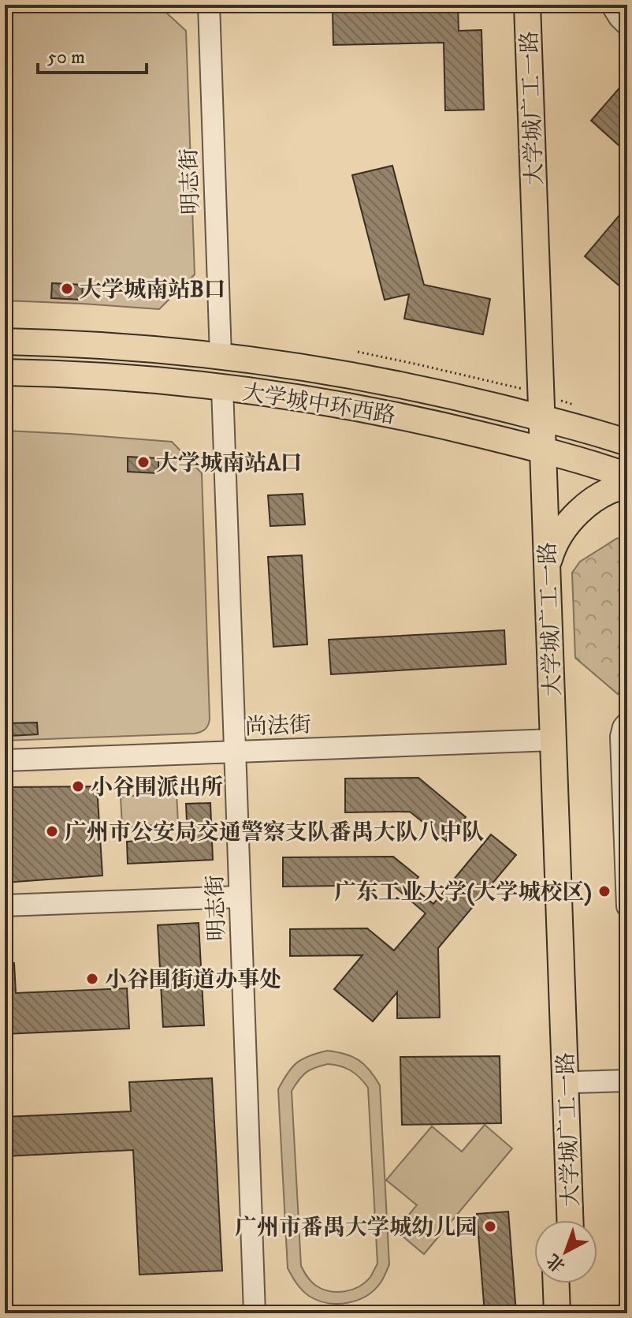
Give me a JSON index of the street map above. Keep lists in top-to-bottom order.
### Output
{
  "streets": {
    "main road": ["大学城广工一路", "大学城中环西路"],
    "street": ["明志街", "尚法街"]
  },
  "crossings": [
    ["大学城广工一路", "大学城中环西路"],
    ["大学城广工一路", "尚法街"],
    ["明志街", "大学城中环西路"],
    ["明志街", "尚法街"]
  ],
  "places": [
    "大学城南站B口",
    "大学城南站A口",
    "小谷围派出所",
    "广州市公安局交通警察支队番禺大队八中队",
    "广东工业大学(大学城校区)",
    "小谷围街道办事处",
    "广州市番禺大学城幼儿园"
  ],
  "scale_bar": "50 m",
  "north": "bottom left"
}
